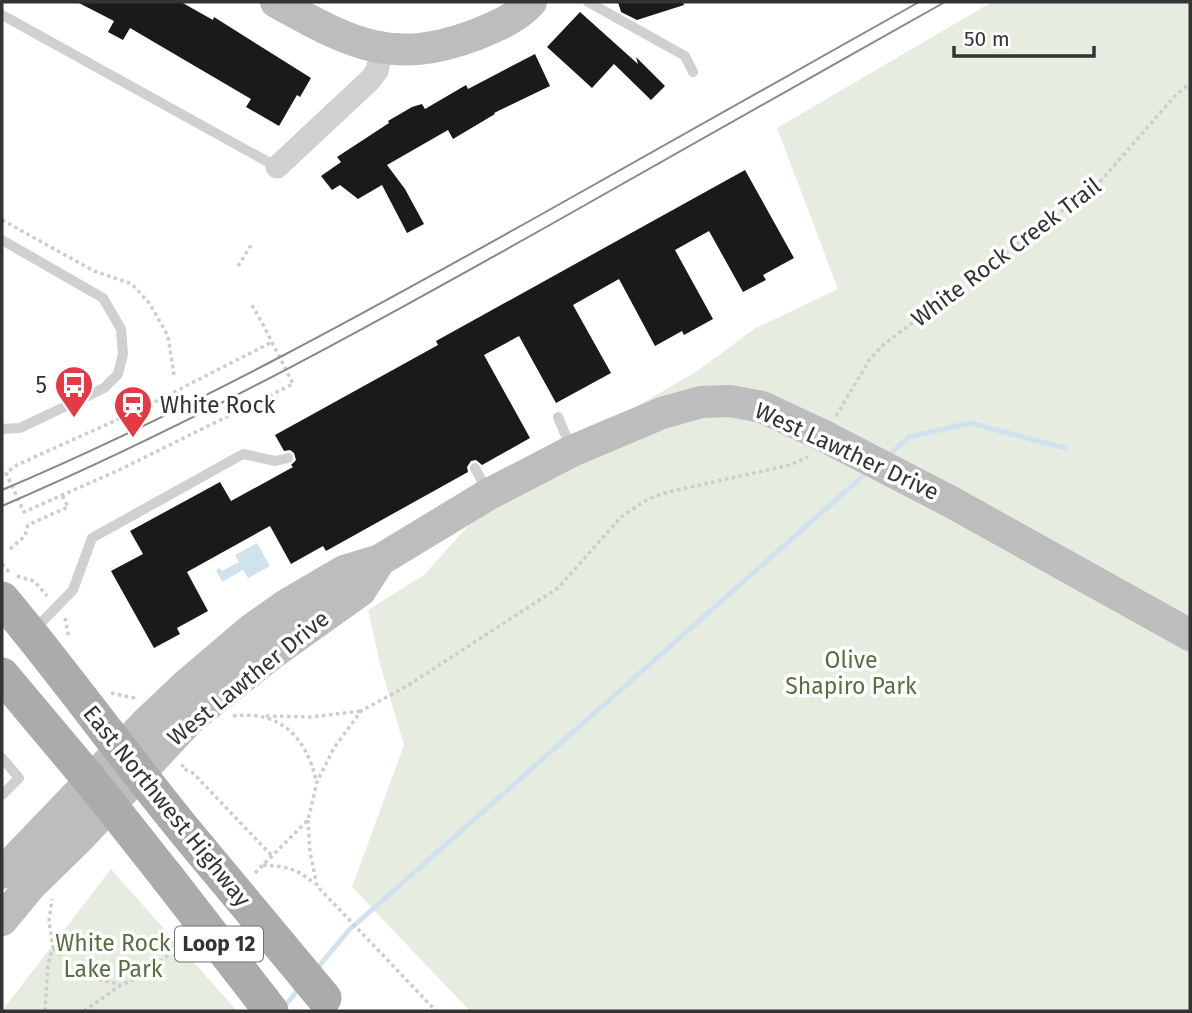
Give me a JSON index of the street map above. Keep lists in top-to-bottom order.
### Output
{
  "streets": {
    "main road": ["East Northwest Highway", "Loop 12"],
    "street": ["West Lawther Drive"],
    "path": ["White Rock Creek Trail"]
  },
  "crossings": [
    ["West Lawther Drive", "East Northwest Highway"]
  ],
  "parks": ["Olive Shapiro Park", "White Rock Lake Park"],
  "places": {
    "bus stop": ["5"],
    "station": ["White Rock"]
  },
  "scale_bar": "50 m"
}
